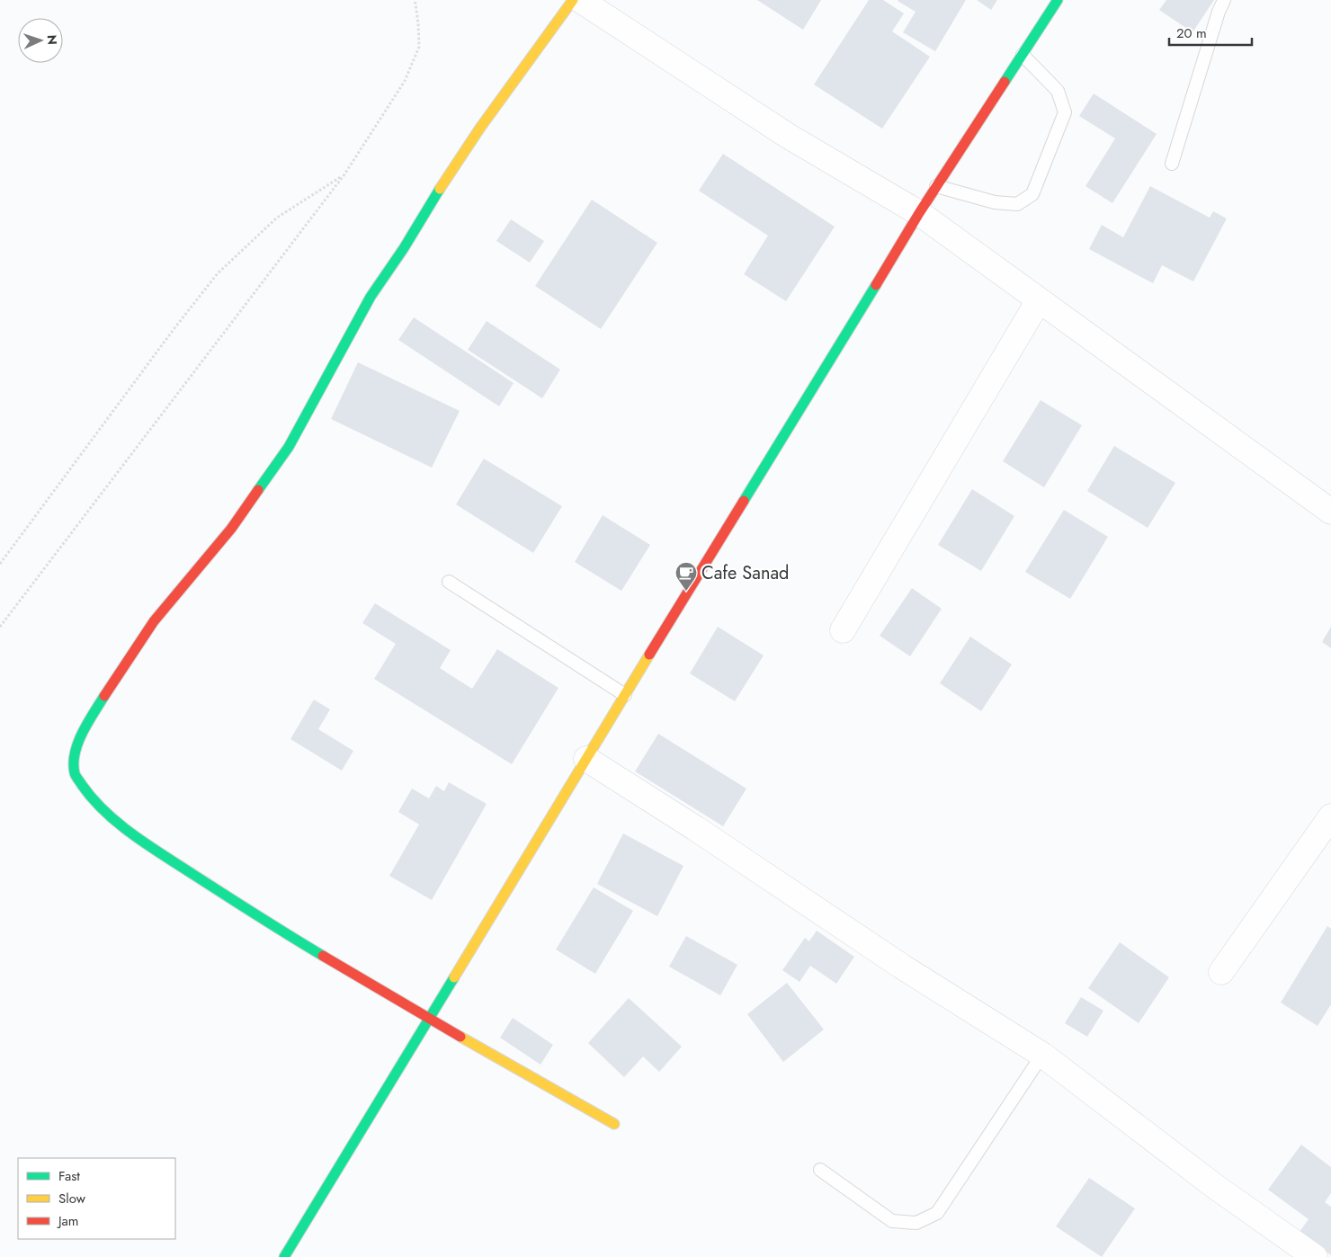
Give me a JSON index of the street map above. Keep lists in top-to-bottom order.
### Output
{
  "places": {
    "cafe": ["Cafe Sanad"]
  },
  "legend": ["Fast", "Slow", "Jam"],
  "scale_bar": "20 m",
  "north": "right"
}
